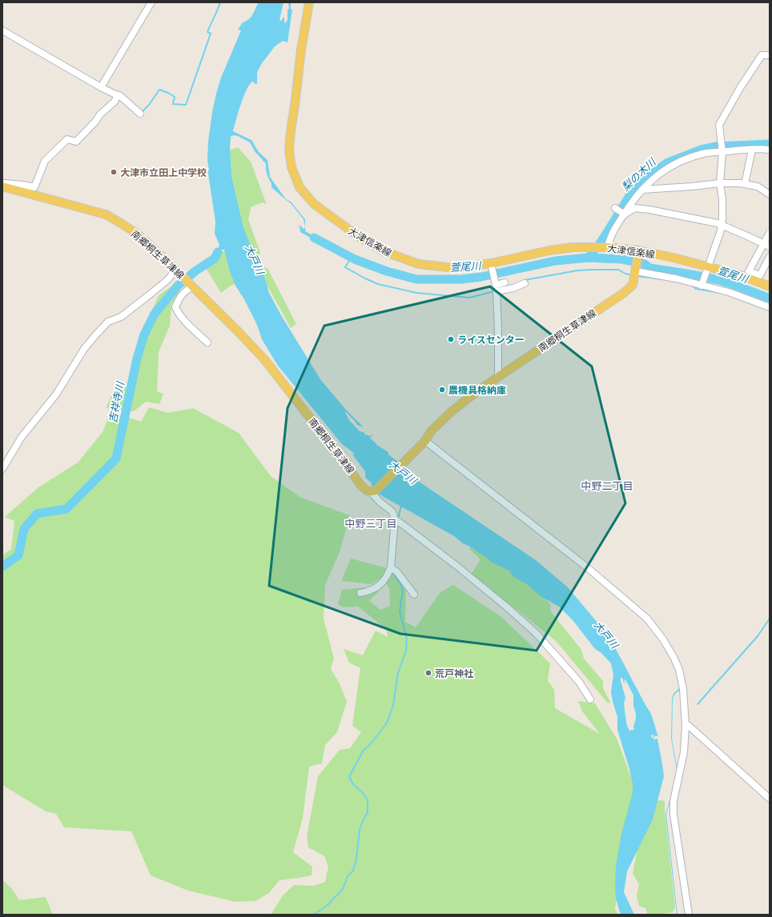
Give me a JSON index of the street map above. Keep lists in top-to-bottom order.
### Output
{
  "streets": {
    "main road": ["大津信楽線", "南郷桐生草津線"]
  },
  "crossings": [
    ["大津信楽線", "南郷桐生草津線"]
  ],
  "districts": ["中野二丁目", "中野三丁目"],
  "water": [
    "梨の木川",
    "大戸川",
    "萱尾川",
    "吉祥寺川"
  ],
  "places": [
    "大津市立田上中学校",
    "ライスセンター",
    "農機具格納庫",
    "荒戸神社"
  ]
}
